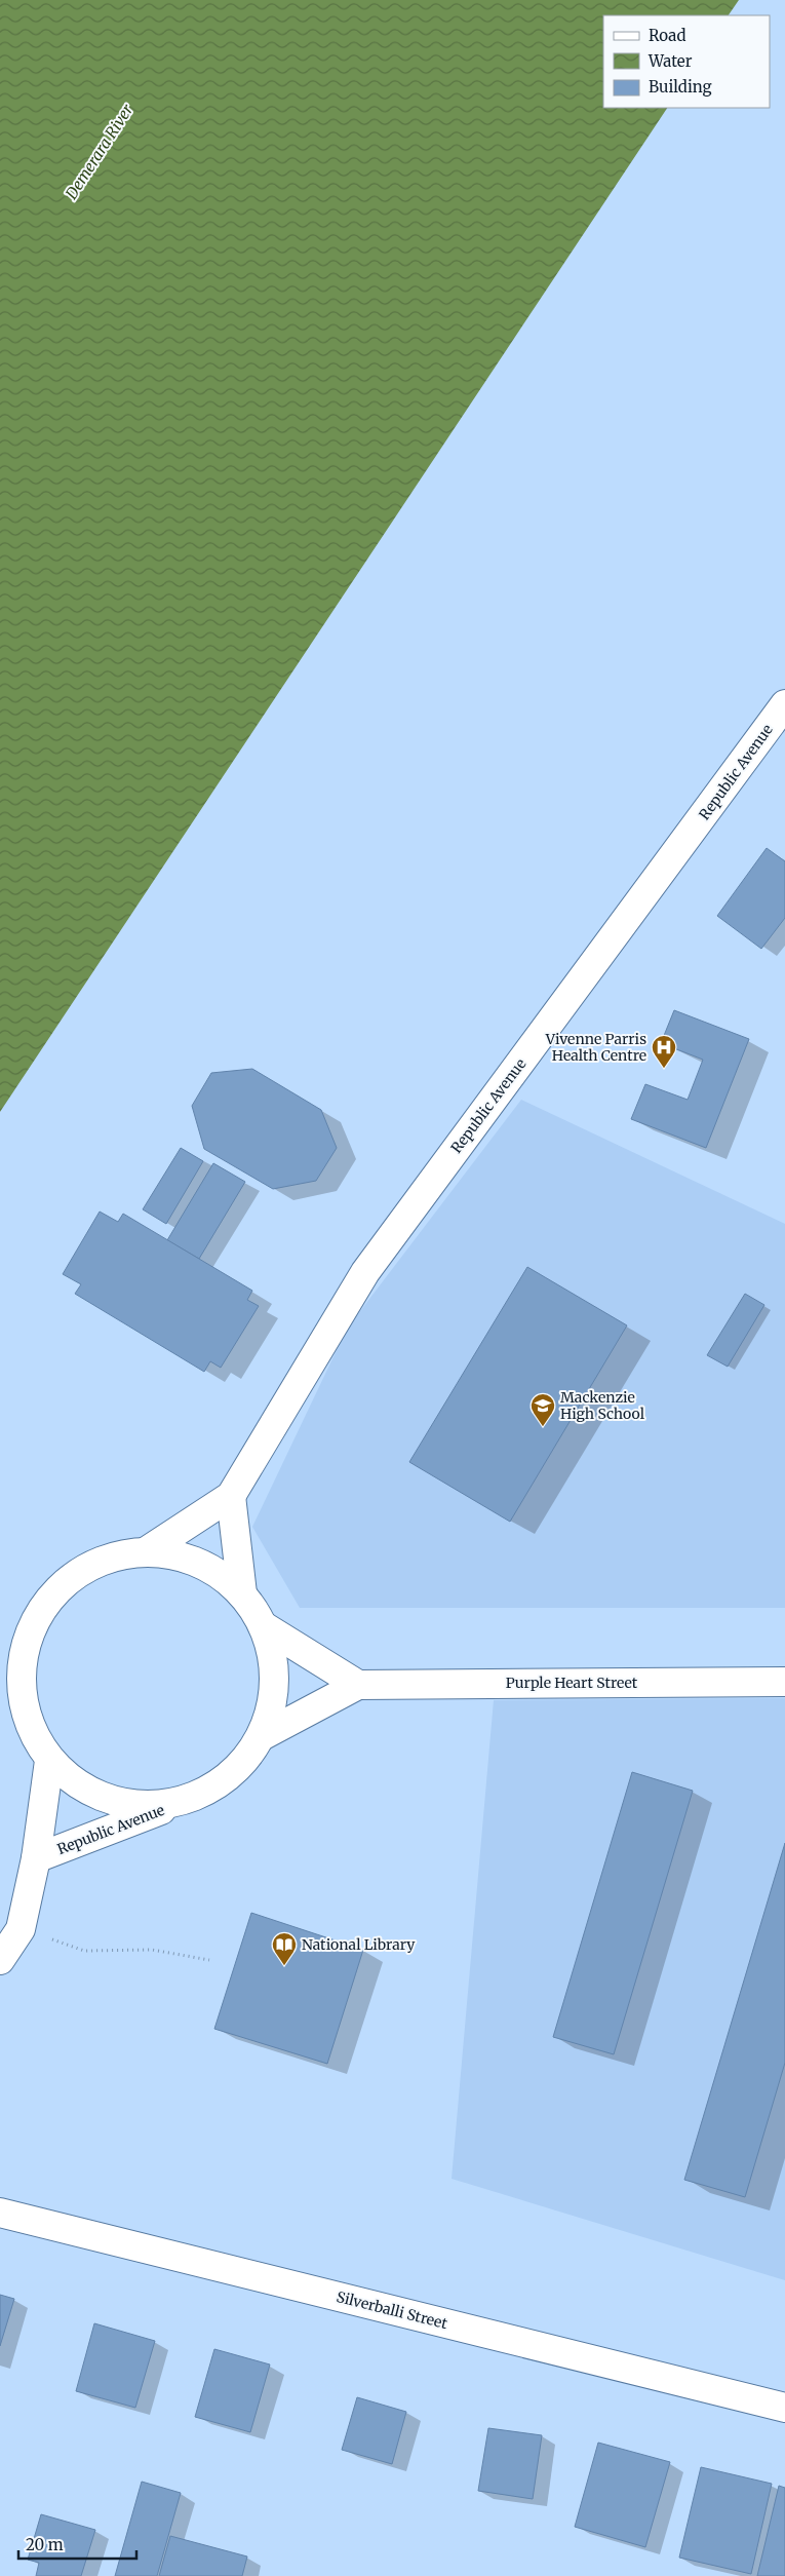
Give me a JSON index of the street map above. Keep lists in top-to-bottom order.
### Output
{
  "streets": {
    "street": ["Republic Avenue", "Purple Heart Street", "Silverballi Street"]
  },
  "crossings": [
    ["Republic Avenue", "Purple Heart Street"]
  ],
  "water": ["Demerara River"],
  "places": {
    "hospital": ["Vivenne Parris Health Centre"],
    "school or university": ["Mackenzie High School"],
    "library": ["National Library"]
  },
  "legend": ["Road", "Water", "Building"],
  "scale_bar": "20 m"
}
